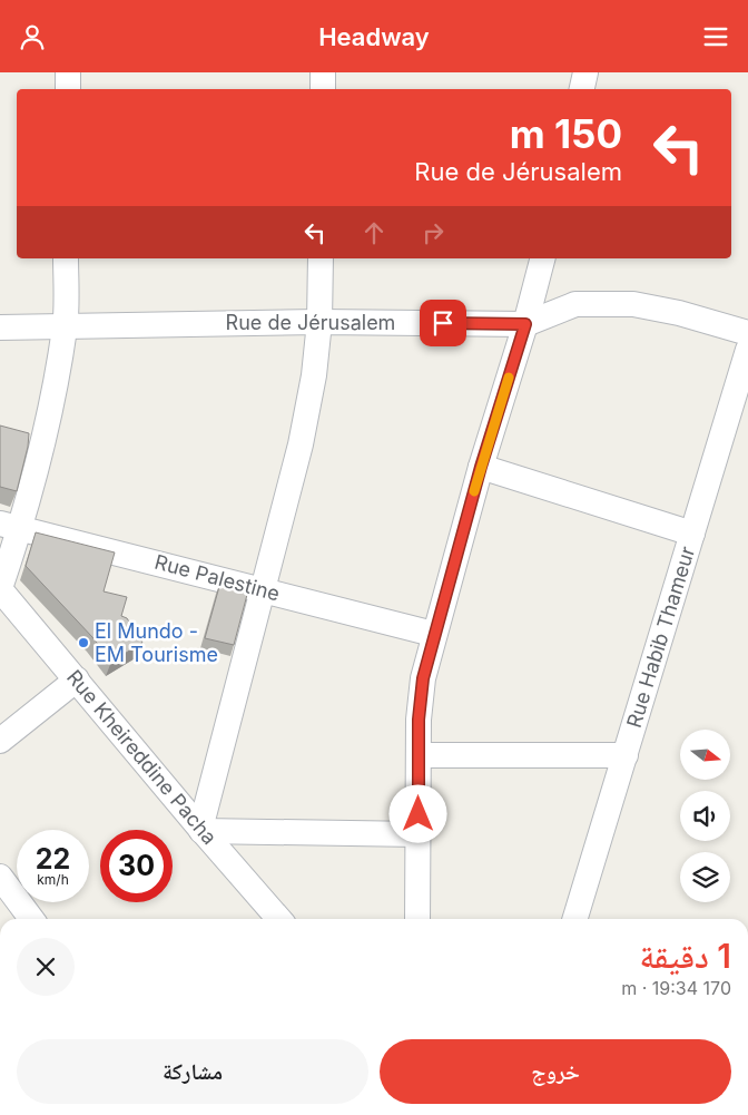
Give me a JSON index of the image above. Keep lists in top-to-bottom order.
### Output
{
  "streets": {
    "street": [
      "Rue de Jérusalem",
      "Rue Palestine",
      "Rue Habib Thameur",
      "Rue Kheireddine Pacha"
    ]
  },
  "places": ["El Mundo - EM Tourisme"],
  "north": "right",
  "page": {
    "header": "Headway",
    "turn": ["150 m", "Rue de Jérusalem"],
    "speed": "22 km/h",
    "limit": "30",
    "heading": ["1 دقيقة", "170 m · 19:34"],
    "buttons": ["خروج", "مشاركة"]
  }
}
